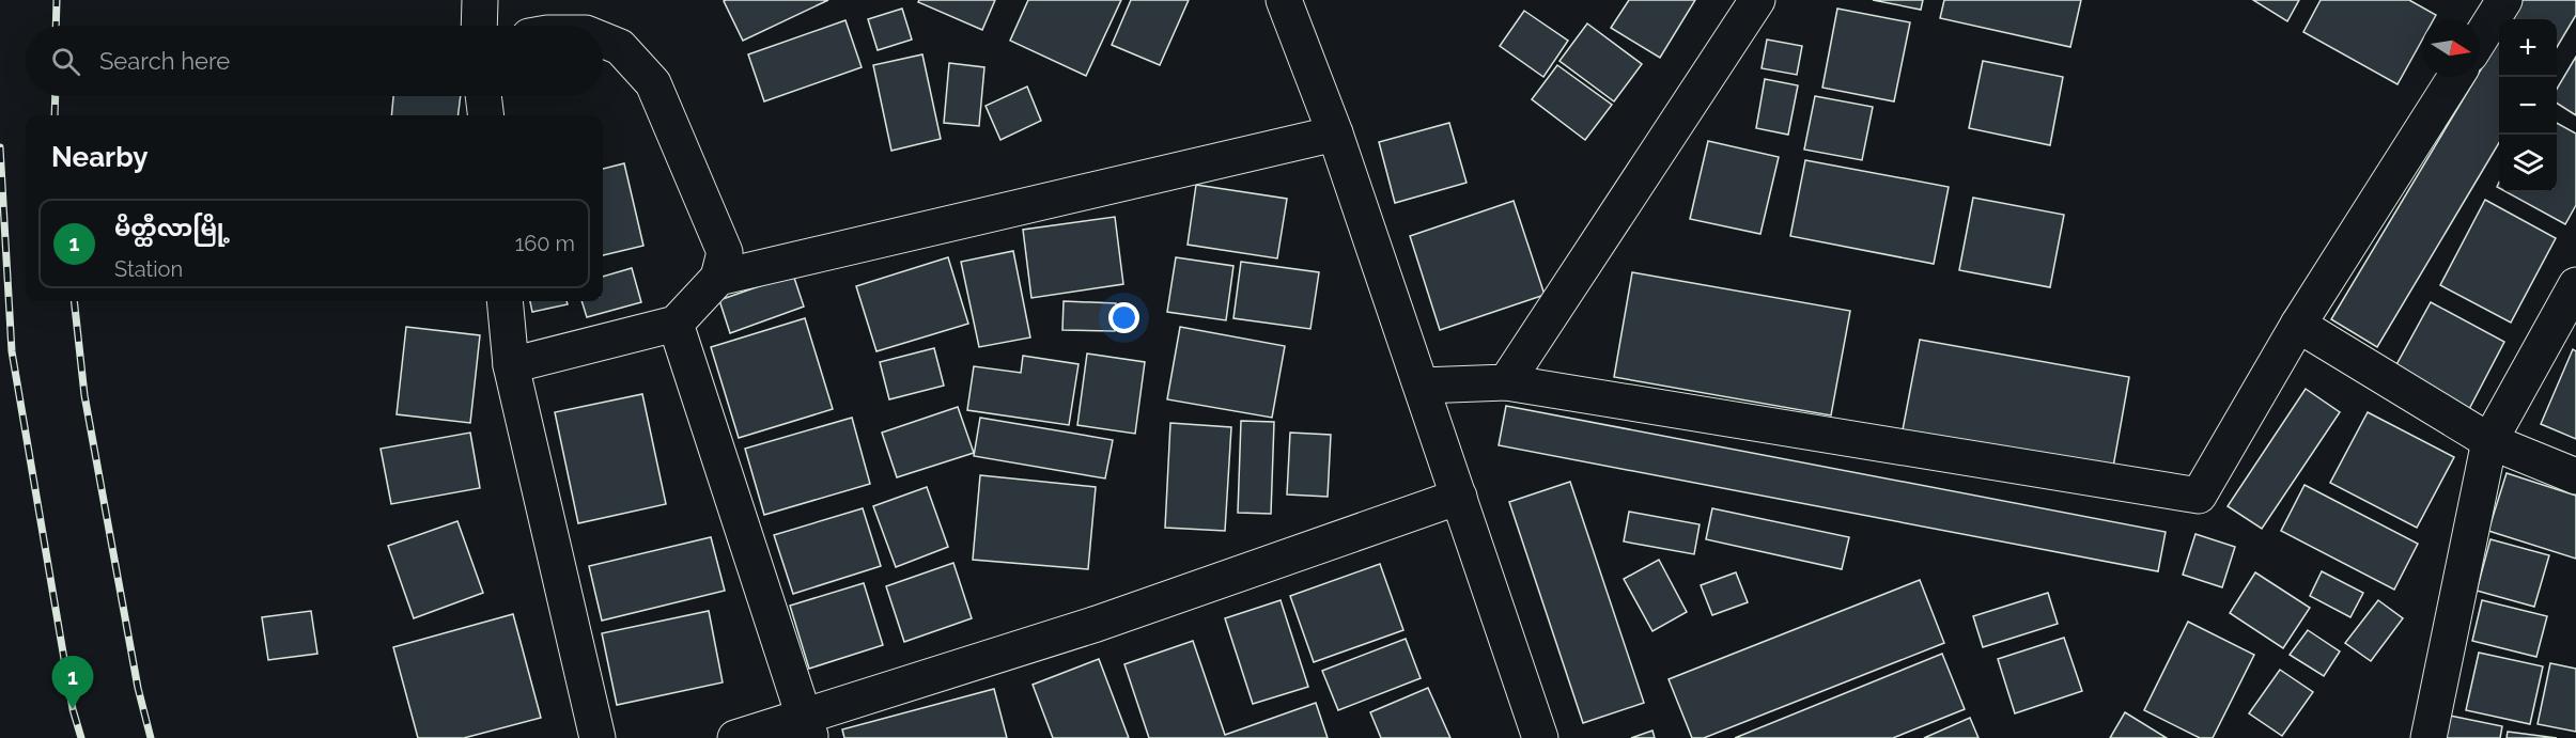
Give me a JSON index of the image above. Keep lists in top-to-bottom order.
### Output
{
  "north": "right",
  "page": {
    "map_buttons": ["+", "−"],
    "search": "Search here",
    "heading": "Nearby",
    "list": [
      {
        "mark": "1",
        "name": "မိတ္ထီလာမြို့",
        "note": "Station",
        "value": "160 m"
      }
    ],
    "pins": "1"
  }
}
